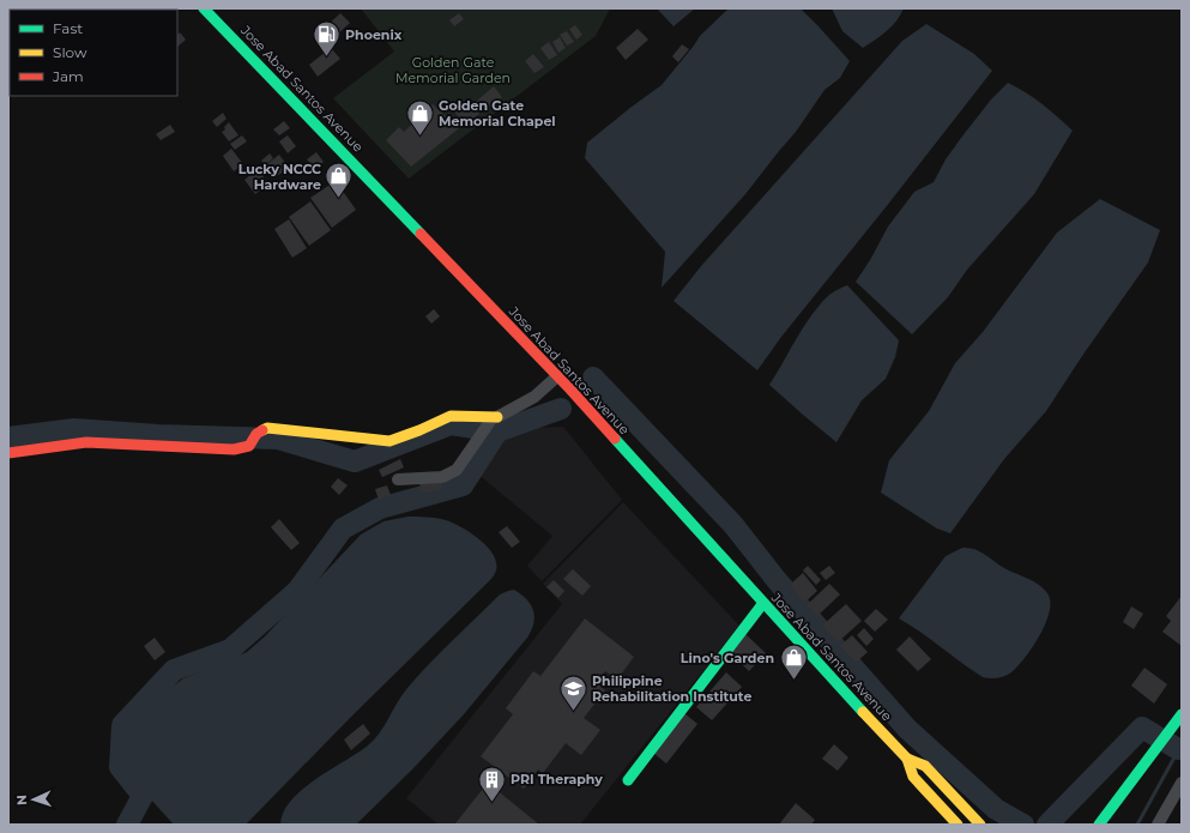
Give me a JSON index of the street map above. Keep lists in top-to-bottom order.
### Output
{
  "streets": {
    "main road": ["Jose Abad Santos Avenue"]
  },
  "parks": ["Golden Gate Memorial Garden"],
  "places": {
    "fuel station": ["Phoenix"],
    "shop": ["Golden Gate Memorial Chapel", "Lucky NCCC Hardware", "Lino's Garden"],
    "school or university": ["Philippine Rehabilitation Institute"],
    "building": ["PRI Theraphy"]
  },
  "legend": ["Fast", "Slow", "Jam"],
  "north": "left"
}
